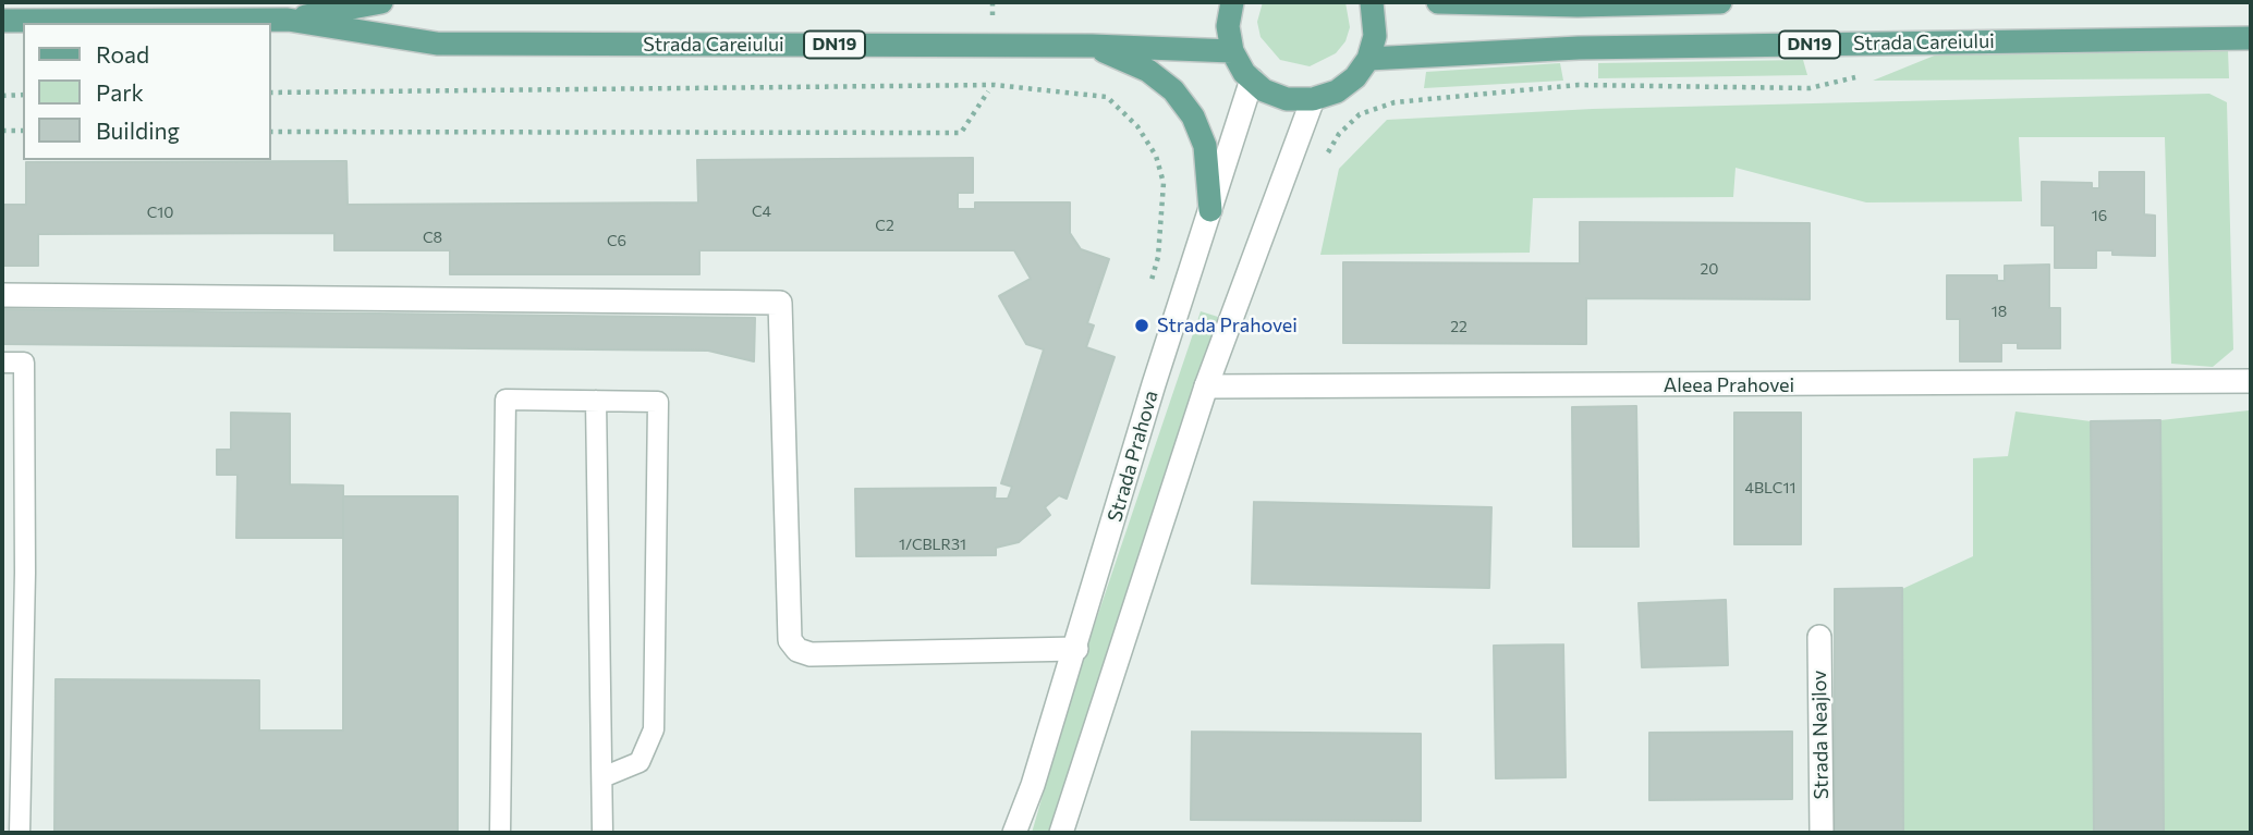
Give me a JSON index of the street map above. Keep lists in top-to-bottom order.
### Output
{
  "streets": {
    "main road": ["Strada Careiului", "DN19"],
    "street": ["Aleea Prahovei", "Strada Prahova", "Strada Neajlov"]
  },
  "places": ["Strada Prahovei"],
  "house_numbers": [
    "C4",
    "C10",
    "16",
    "C2",
    "C8",
    "C6",
    "20",
    "18",
    "22",
    "4BLC11",
    "1/CBLR31"
  ],
  "legend": ["Road", "Park", "Building"]
}
